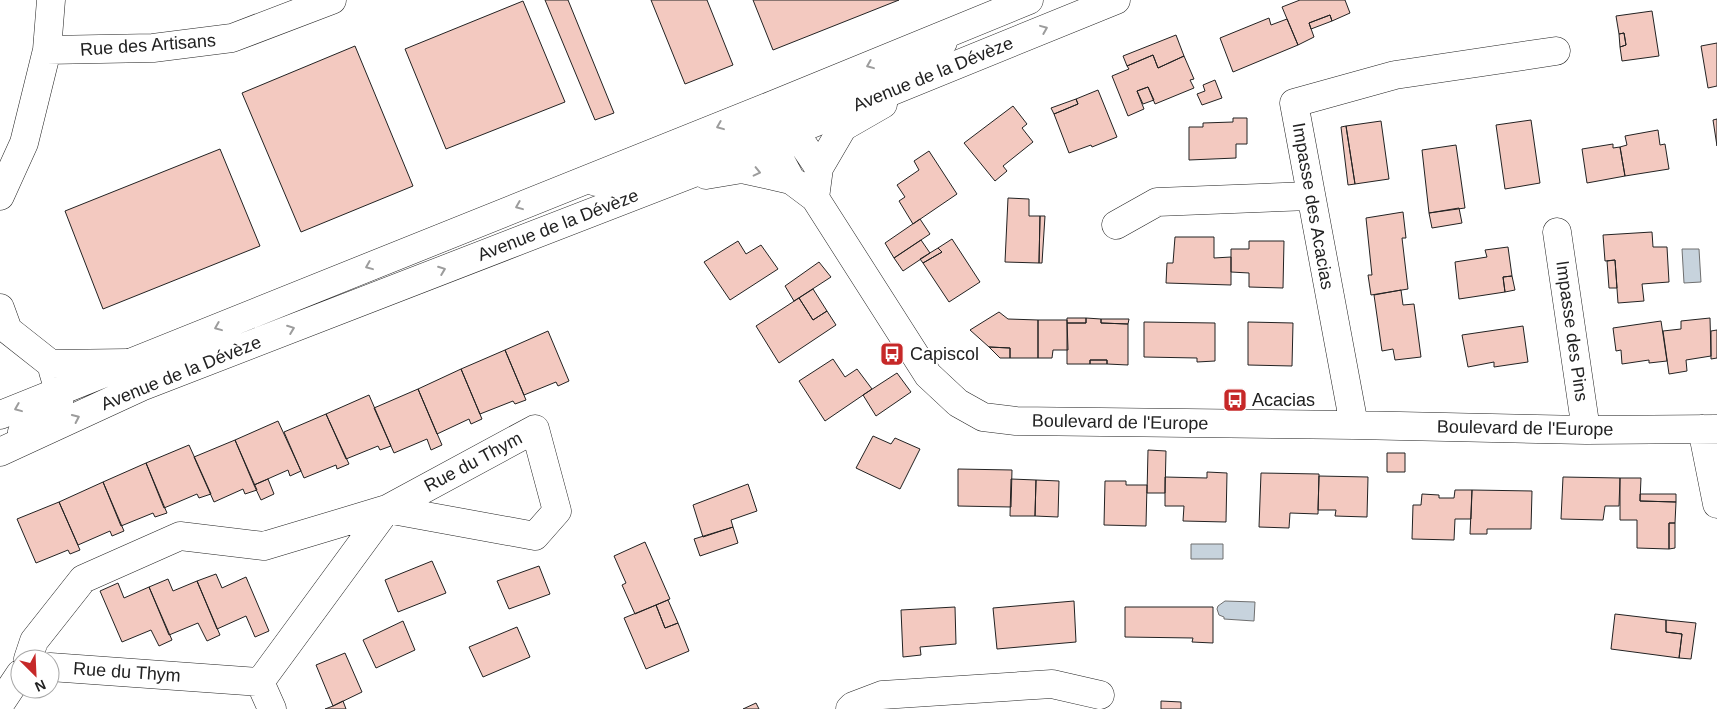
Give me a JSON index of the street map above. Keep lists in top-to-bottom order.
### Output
{
  "streets": {
    "street": [
      "Rue des Artisans",
      "Avenue de la Dévèze",
      "Impasse des Acacias",
      "Impasse des Pins",
      "Boulevard de l'Europe",
      "Rue du Thym"
    ]
  },
  "crossings": [
    ["Avenue de la Dévèze", "Boulevard de l'Europe"],
    ["Impasse des Acacias", "Boulevard de l'Europe"],
    ["Impasse des Pins", "Boulevard de l'Europe"]
  ],
  "places": {
    "bus stop": ["Capiscol", "Acacias"]
  },
  "north": "bottom right"
}
